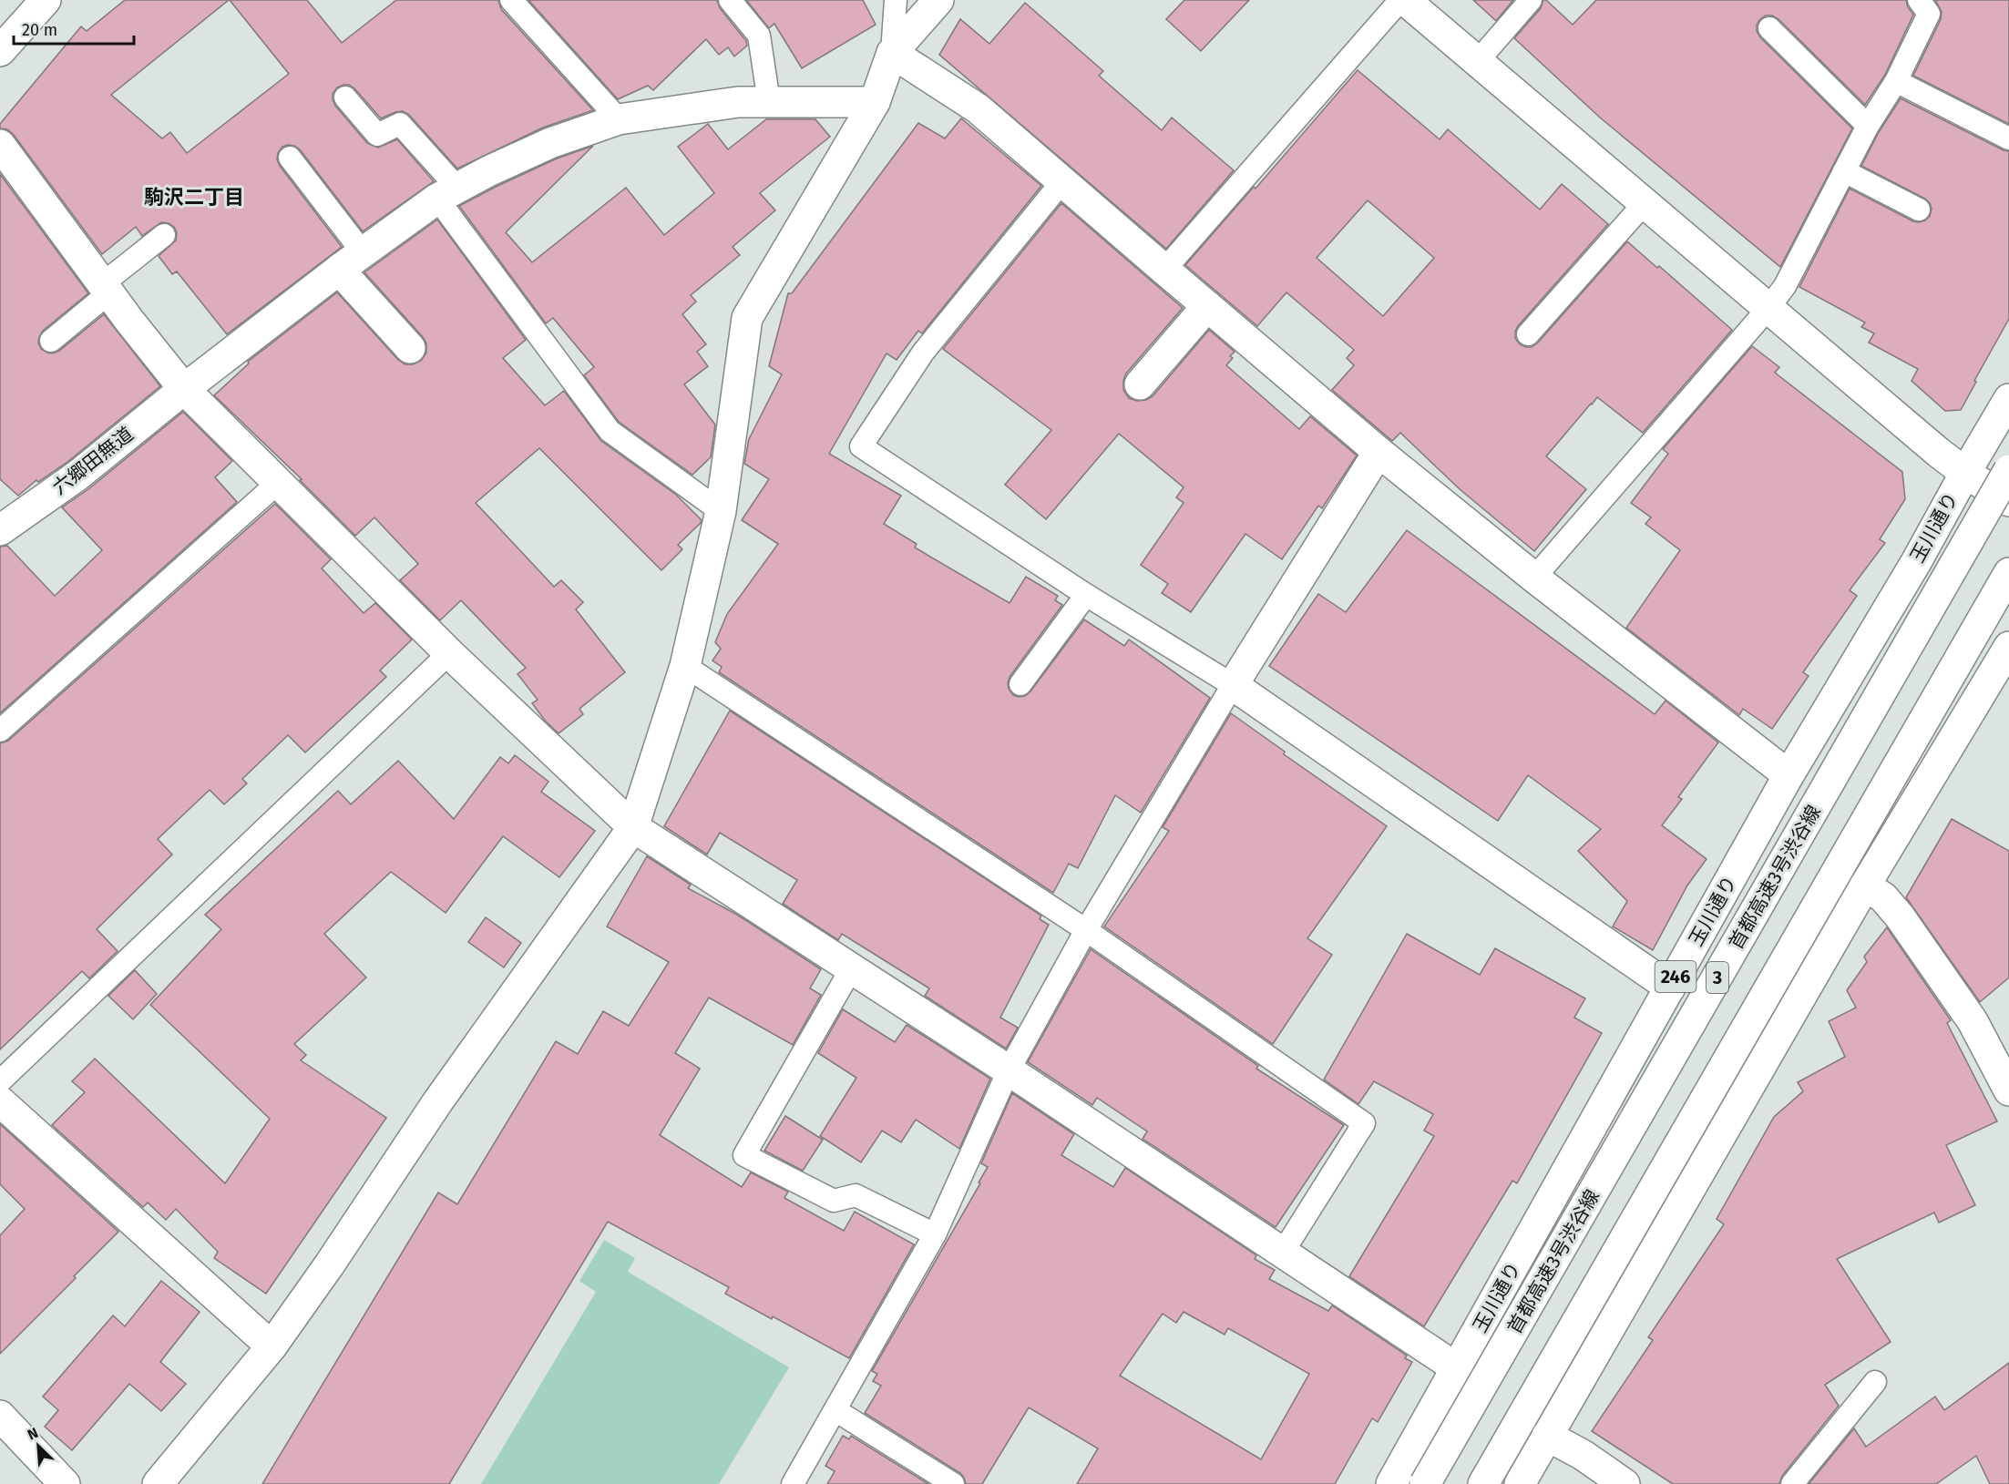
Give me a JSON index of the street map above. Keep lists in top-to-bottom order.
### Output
{
  "streets": {
    "main road": [
      "六郷田無道",
      "玉川通り",
      "首都高速3号渋谷線",
      "246",
      "3"
    ]
  },
  "districts": ["駒沢二丁目"],
  "scale_bar": "20 m",
  "north": "top left"
}
